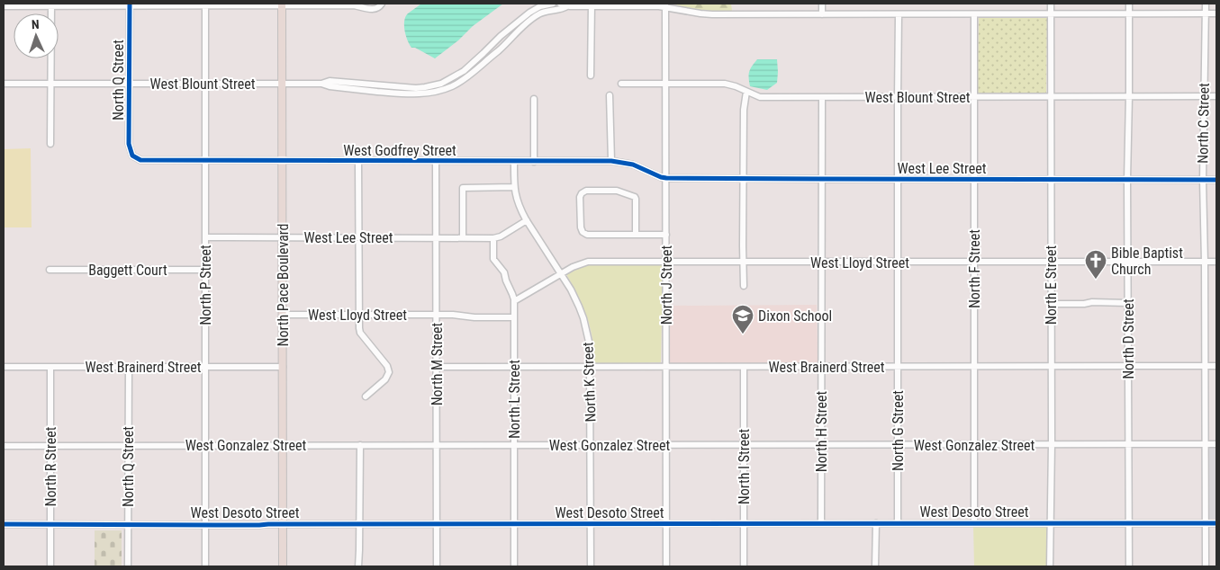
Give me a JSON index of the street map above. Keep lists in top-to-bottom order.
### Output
{
  "streets": {
    "main road": ["North Pace Boulevard"],
    "street": [
      "North Q Street",
      "West Blount Street",
      "North C Street",
      "West Godfrey Street",
      "West Lee Street",
      "West Lloyd Street",
      "North F Street",
      "Baggett Court",
      "North P Street",
      "North J Street",
      "North E Street",
      "North D Street",
      "North M Street",
      "West Brainerd Street",
      "North K Street",
      "North L Street",
      "North G Street",
      "North H Street",
      "West Gonzalez Street",
      "North R Street",
      "North I Street",
      "West Desoto Street"
    ]
  },
  "crossings": [
    ["North Q Street", "West Blount Street"],
    ["North Q Street", "West Godfrey Street"],
    ["North Q Street", "West Brainerd Street"],
    ["North Q Street", "West Gonzalez Street"],
    ["North Q Street", "West Desoto Street"],
    ["West Blount Street", "North C Street"],
    ["West Blount Street", "North F Street"],
    ["West Blount Street", "North P Street"],
    ["West Blount Street", "North Pace Boulevard"],
    ["West Blount Street", "North J Street"],
    ["West Blount Street", "North E Street"],
    ["West Blount Street", "North D Street"],
    ["West Blount Street", "North G Street"],
    ["West Blount Street", "North H Street"],
    ["North C Street", "West Lee Street"],
    ["North C Street", "West Lloyd Street"],
    ["North C Street", "West Brainerd Street"],
    ["North C Street", "West Gonzalez Street"],
    ["North C Street", "West Desoto Street"],
    ["West Godfrey Street", "West Lee Street"],
    ["West Godfrey Street", "North P Street"],
    ["West Godfrey Street", "North Pace Boulevard"],
    ["West Godfrey Street", "North J Street"],
    ["West Godfrey Street", "North M Street"],
    ["West Godfrey Street", "North K Street"],
    ["West Lee Street", "North F Street"],
    ["West Lee Street", "North P Street"],
    ["West Lee Street", "North Pace Boulevard"],
    ["West Lee Street", "North J Street"],
    ["West Lee Street", "North E Street"],
    ["West Lee Street", "North D Street"],
    ["West Lee Street", "North M Street"],
    ["West Lee Street", "North L Street"],
    ["West Lee Street", "North G Street"],
    ["West Lee Street", "North H Street"],
    ["West Lloyd Street", "North F Street"],
    ["West Lloyd Street", "North Pace Boulevard"],
    ["West Lloyd Street", "North J Street"],
    ["West Lloyd Street", "North E Street"],
    ["West Lloyd Street", "North D Street"],
    ["West Lloyd Street", "North M Street"],
    ["West Lloyd Street", "North K Street"],
    ["West Lloyd Street", "North L Street"],
    ["West Lloyd Street", "North G Street"],
    ["West Lloyd Street", "North H Street"],
    ["North F Street", "West Brainerd Street"],
    ["North F Street", "West Gonzalez Street"],
    ["North F Street", "West Desoto Street"],
    ["Baggett Court", "North P Street"],
    ["North P Street", "West Brainerd Street"],
    ["North P Street", "West Gonzalez Street"],
    ["North P Street", "West Desoto Street"],
    ["North Pace Boulevard", "West Brainerd Street"],
    ["North Pace Boulevard", "West Gonzalez Street"],
    ["North Pace Boulevard", "West Desoto Street"],
    ["North J Street", "West Brainerd Street"],
    ["North J Street", "West Gonzalez Street"],
    ["North J Street", "West Desoto Street"],
    ["North E Street", "West Brainerd Street"],
    ["North E Street", "West Gonzalez Street"],
    ["North E Street", "West Desoto Street"],
    ["North D Street", "West Brainerd Street"],
    ["North D Street", "West Gonzalez Street"],
    ["North D Street", "West Desoto Street"],
    ["North M Street", "West Brainerd Street"],
    ["North M Street", "West Gonzalez Street"],
    ["North M Street", "West Desoto Street"],
    ["West Brainerd Street", "North K Street"],
    ["West Brainerd Street", "North L Street"],
    ["West Brainerd Street", "North G Street"],
    ["West Brainerd Street", "North H Street"],
    ["West Brainerd Street", "North R Street"],
    ["West Brainerd Street", "North I Street"],
    ["North K Street", "West Gonzalez Street"],
    ["North K Street", "West Desoto Street"],
    ["North L Street", "West Gonzalez Street"],
    ["North L Street", "West Desoto Street"],
    ["North G Street", "West Gonzalez Street"],
    ["North G Street", "West Desoto Street"],
    ["North H Street", "West Gonzalez Street"],
    ["North H Street", "West Desoto Street"],
    ["West Gonzalez Street", "North R Street"],
    ["West Gonzalez Street", "North I Street"],
    ["North R Street", "West Desoto Street"],
    ["North I Street", "West Desoto Street"]
  ],
  "places": {
    "church": ["Bible Baptist Church"],
    "school or university": ["Dixon School"]
  },
  "north": "top"
}
